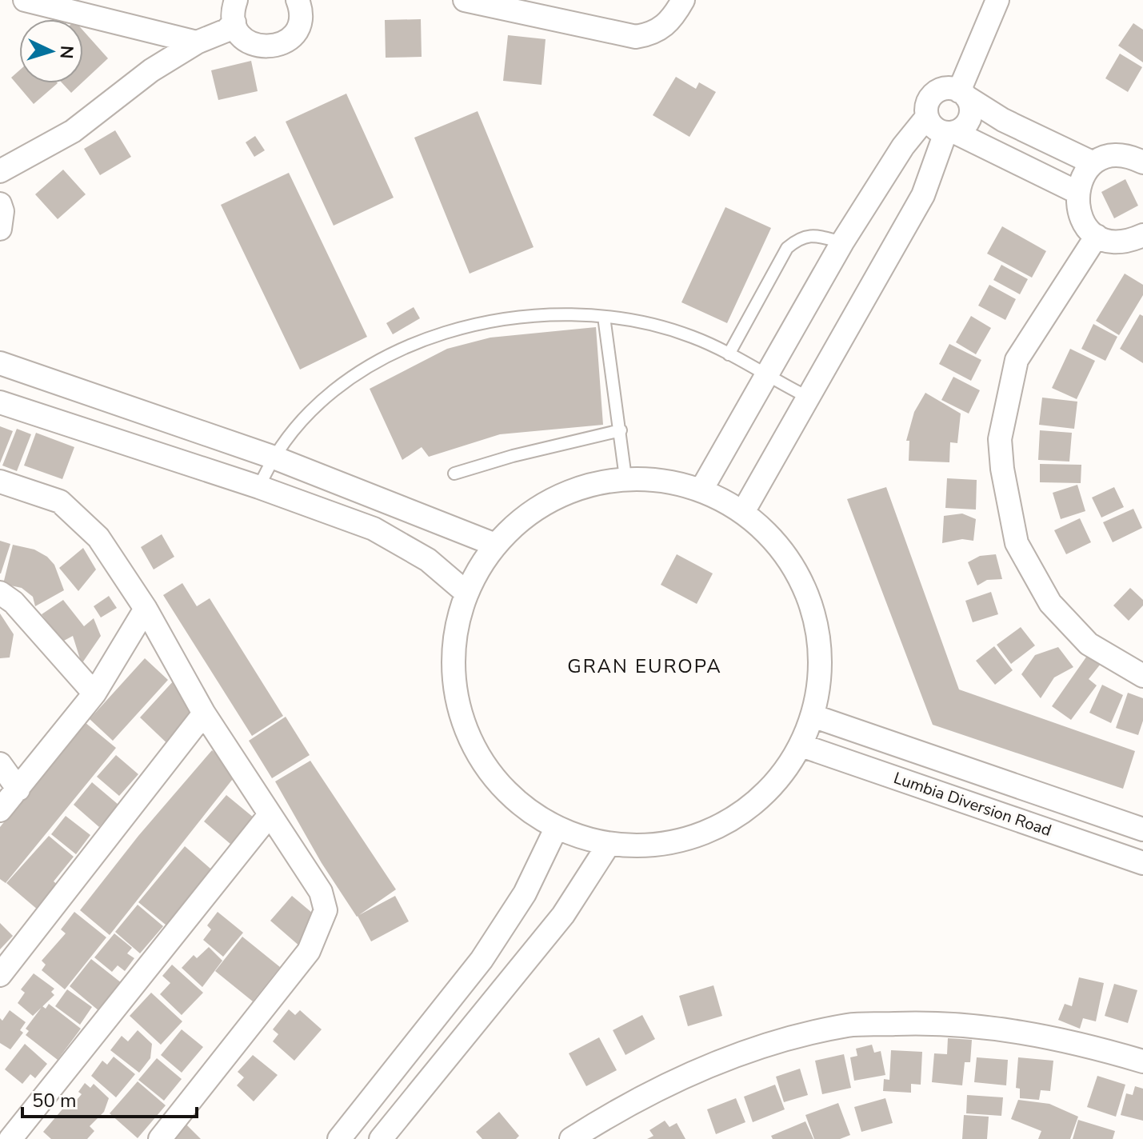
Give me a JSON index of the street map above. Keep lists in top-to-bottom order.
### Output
{
  "streets": {
    "street": ["Lumbia Diversion Road"]
  },
  "districts": ["GRAN EUROPA"],
  "scale_bar": "50 m",
  "north": "right"
}
